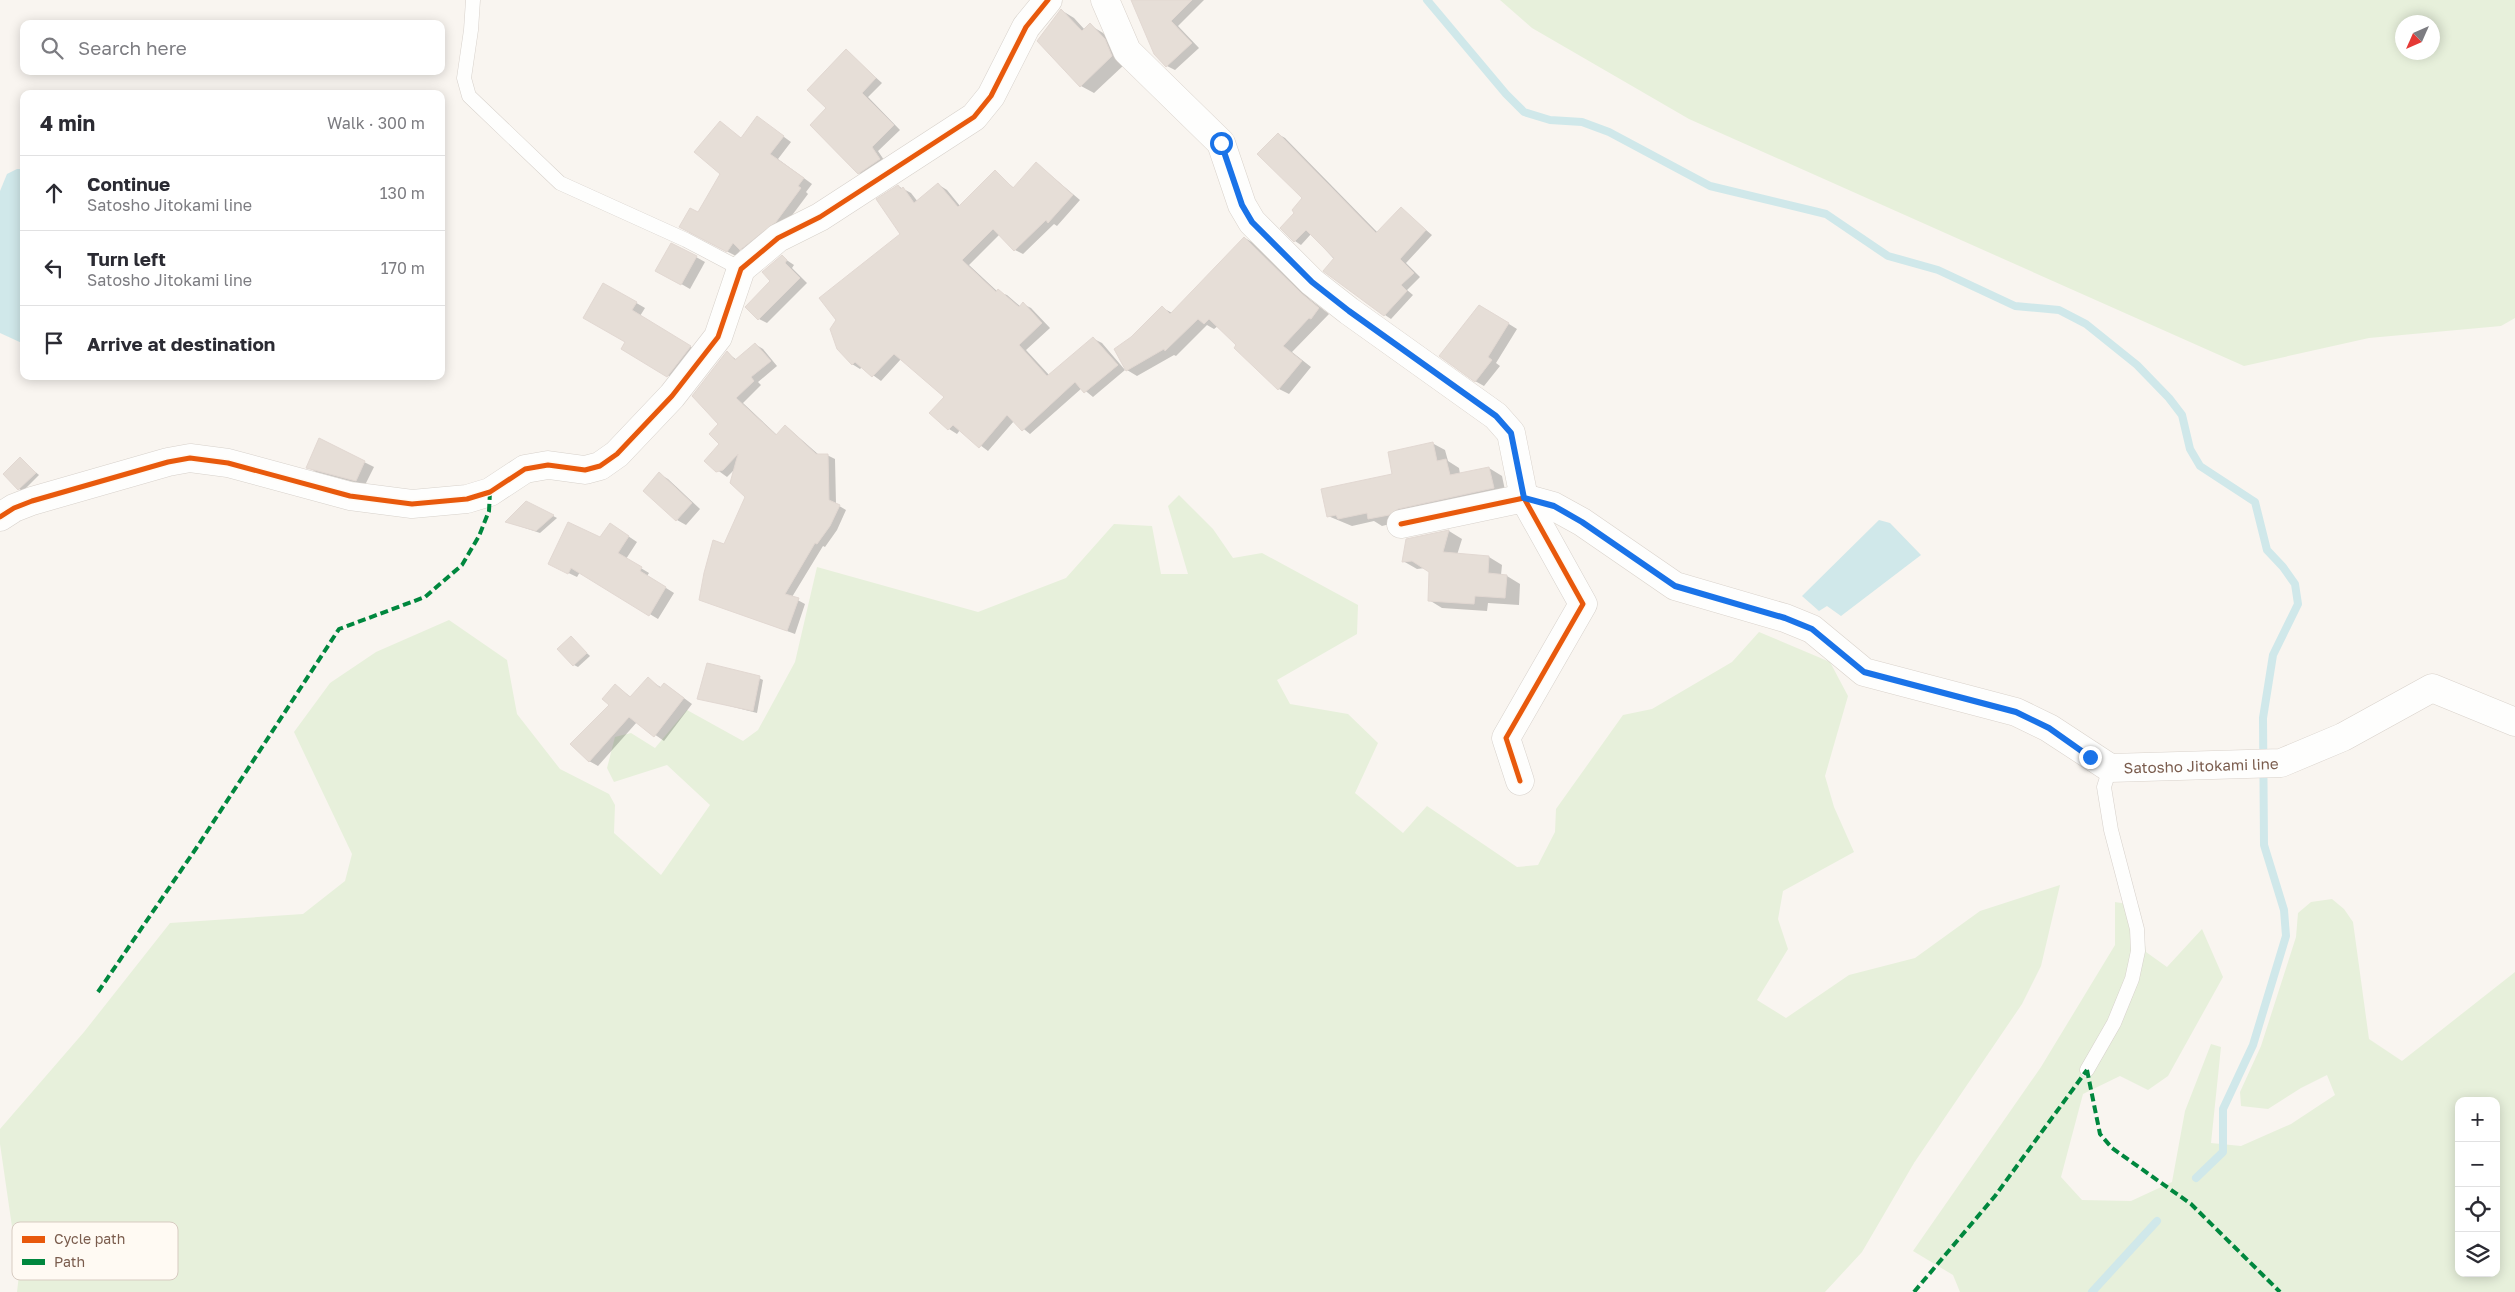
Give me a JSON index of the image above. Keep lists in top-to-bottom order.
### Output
{
  "streets": {
    "main road": ["Satosho Jitokami line"]
  },
  "legend": ["Cycle path", "Path"],
  "north": "bottom left",
  "page": {
    "search": "Search here",
    "heading": ["4 min", "Walk · 300 m"],
    "list": [
      ["Continue", "Satosho Jitokami line", "130 m"],
      ["Turn left", "Satosho Jitokami line", "170 m"],
      "Arrive at destination"
    ],
    "map_buttons": ["+", "−"]
  }
}
